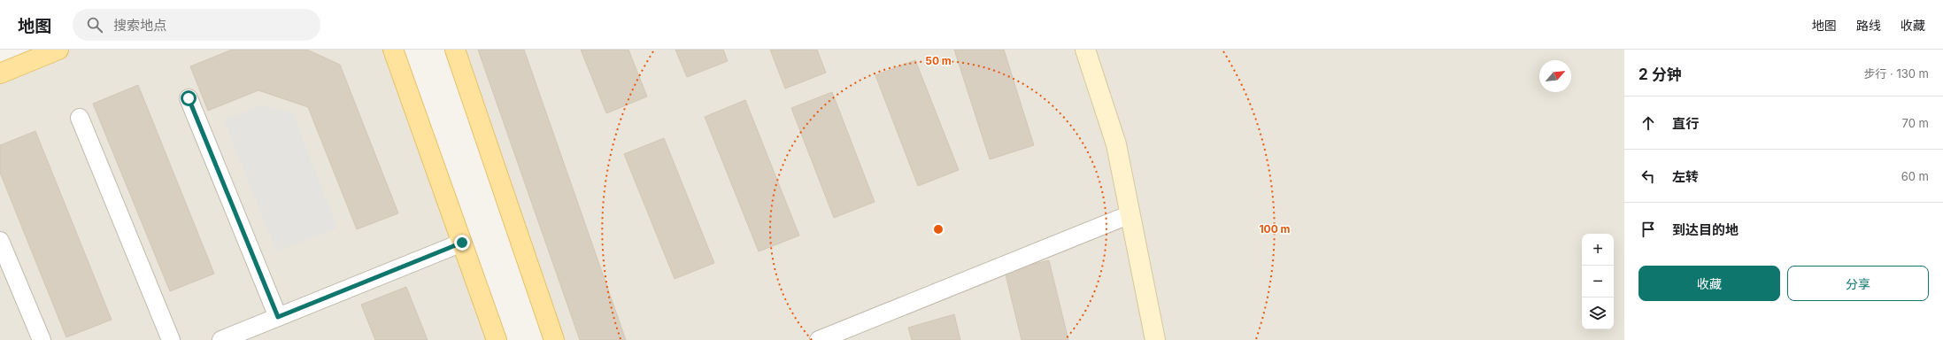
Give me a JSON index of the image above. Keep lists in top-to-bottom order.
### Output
{
  "north": "top right",
  "page": {
    "header": "地图",
    "search": "搜索地点",
    "nav": ["地图", "路线", "收藏"],
    "heading": ["2 分钟", "步行 · 130 m"],
    "list": [
      ["直行", "70 m"],
      ["左转", "60 m"],
      "到达目的地"
    ],
    "map_buttons": ["+", "−"],
    "buttons": ["收藏", "分享"]
  },
  "rings": ["50 m", "100 m"]
}
